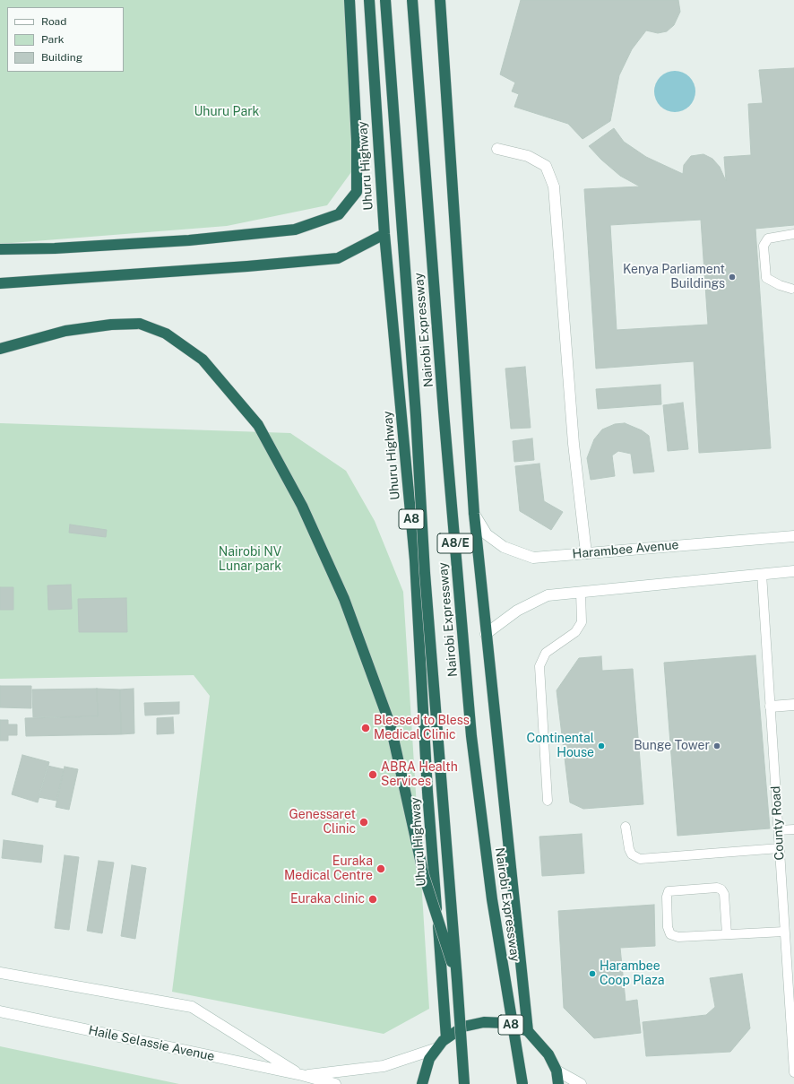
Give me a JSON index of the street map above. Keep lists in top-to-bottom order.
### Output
{
  "streets": {
    "highway": [
      "Uhuru Highway",
      "Nairobi Expressway",
      "A8",
      "A8/E"
    ],
    "street": ["Harambee Avenue", "Haile Selassie Avenue"],
    "lane": ["County Road"]
  },
  "crossings": [
    ["Uhuru Highway", "A8"],
    ["A8", "Harambee Avenue"],
    ["A8", "Haile Selassie Avenue"]
  ],
  "parks": ["Uhuru Park", "Nairobi NV Lunar park"],
  "places": [
    "Kenya Parliament Buildings",
    "Blessed to Bless Medical Clinic",
    "Continental House",
    "Bunge Tower",
    "ABRA Health Services",
    "Genessaret Clinic",
    "Euraka Medical Centre",
    "Euraka clinic",
    "Harambee Coop Plaza"
  ],
  "legend": ["Road", "Park", "Building"]
}
